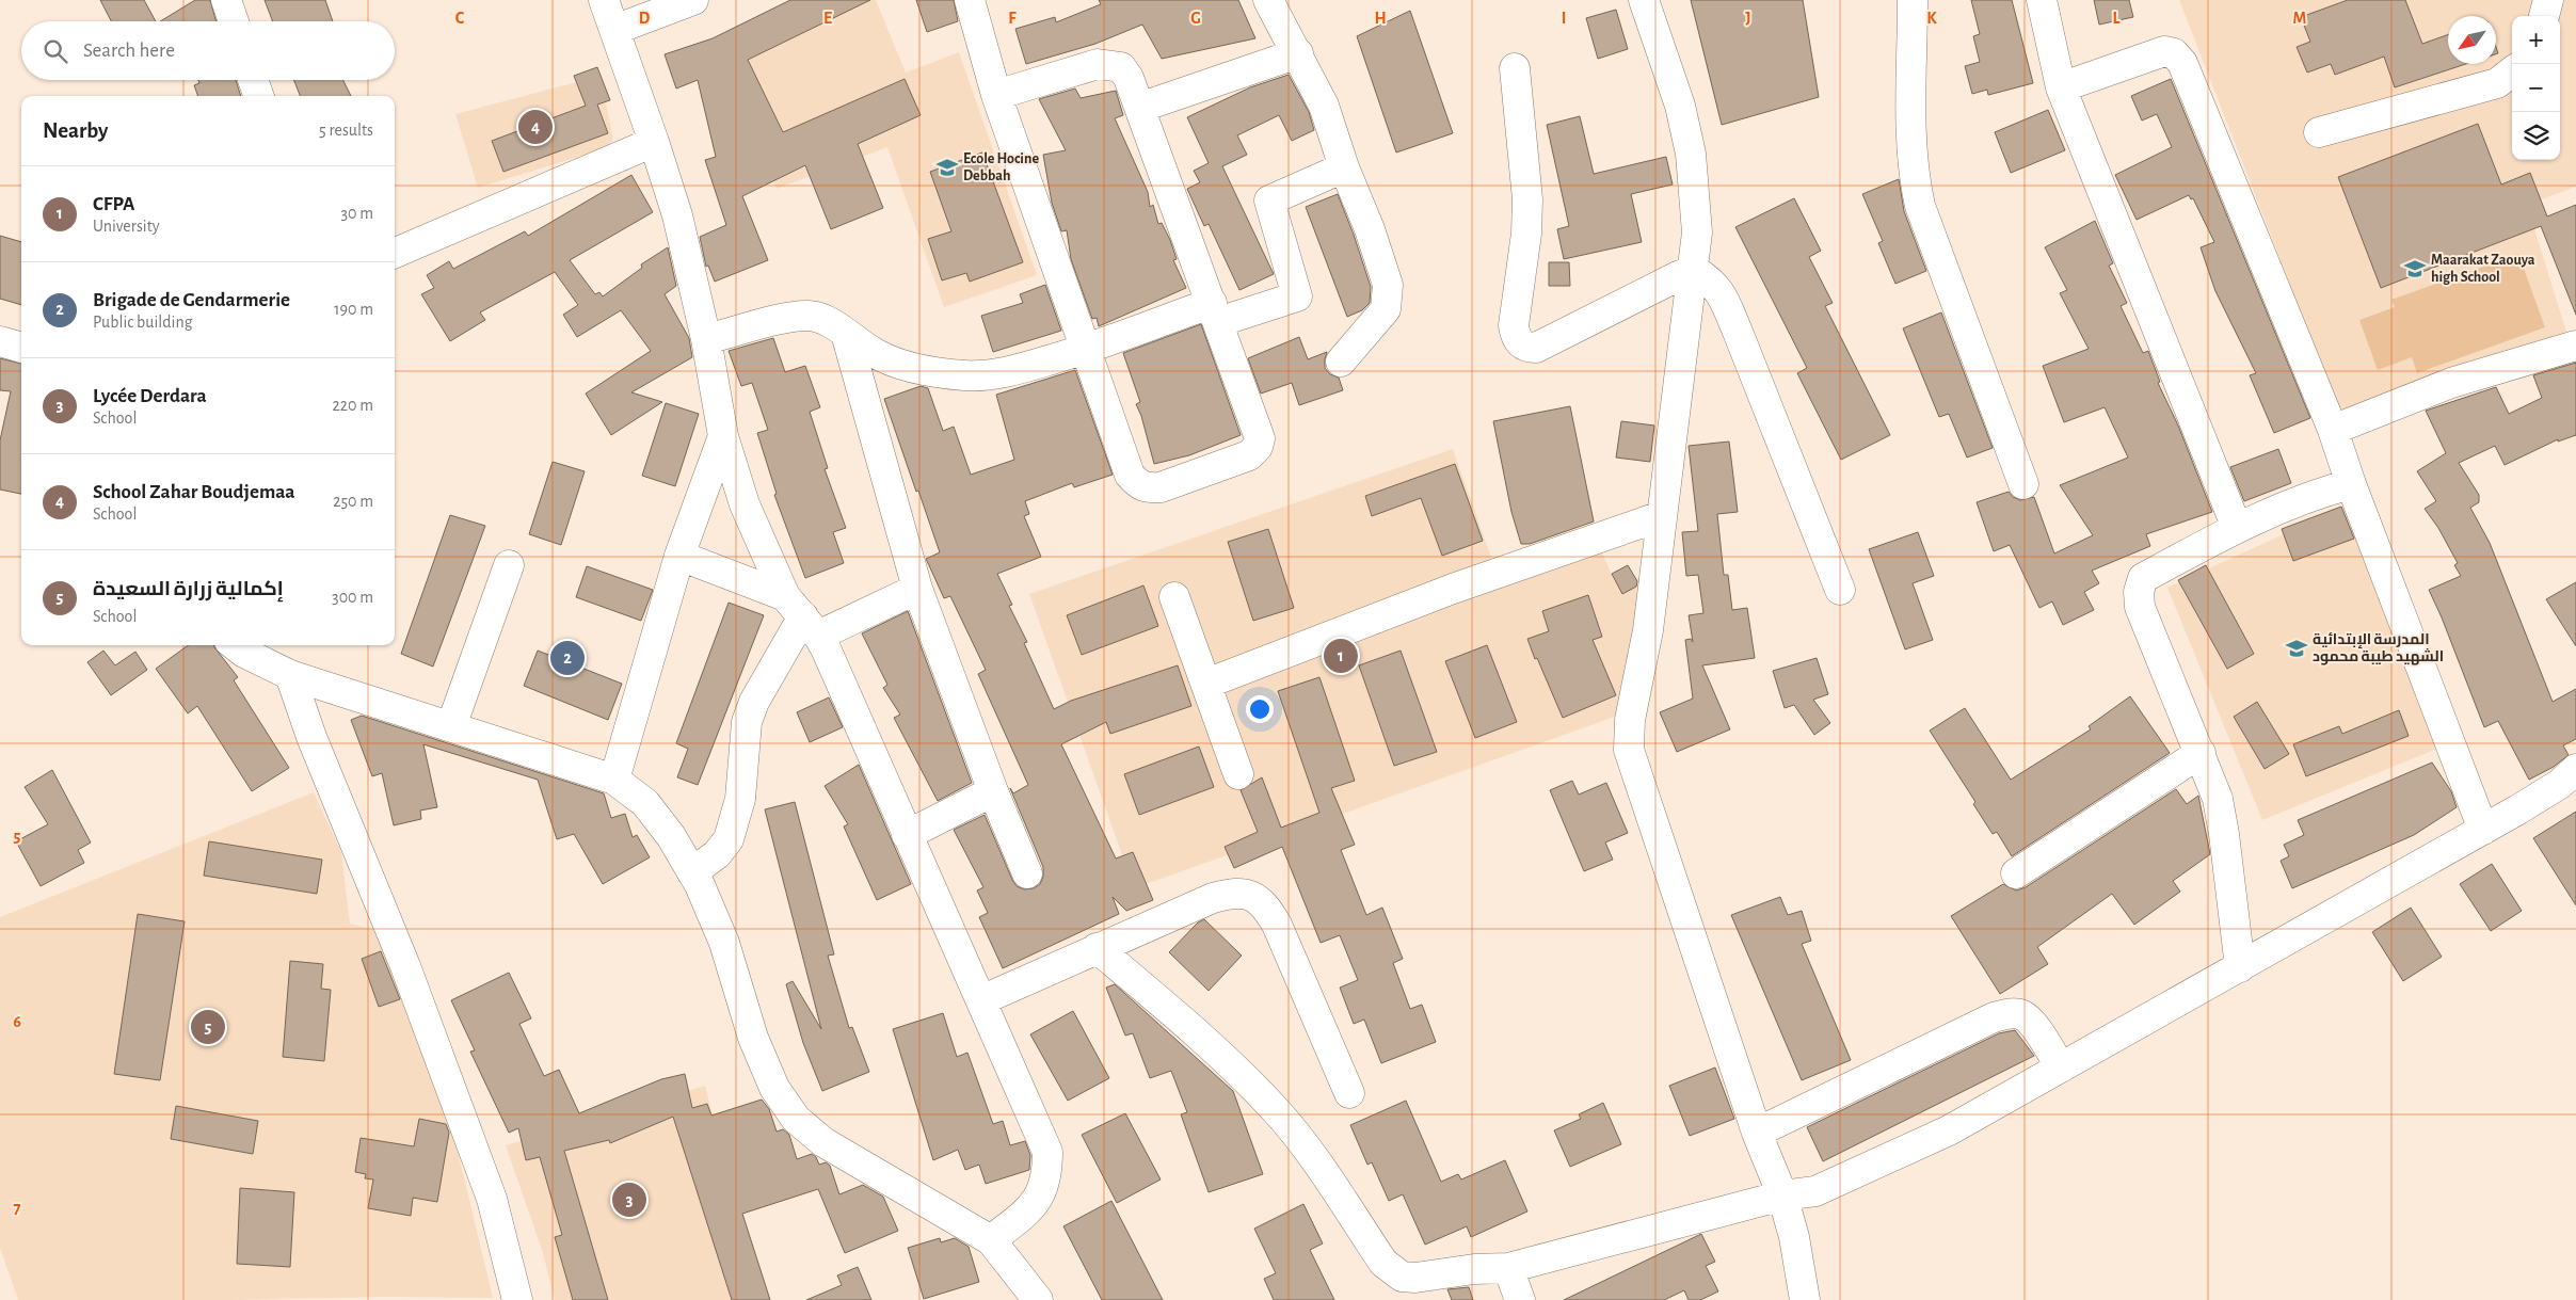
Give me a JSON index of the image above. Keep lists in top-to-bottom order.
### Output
{
  "places": {
    "school or university": ["Ecole Hocine Debbah", "Maarakat Zaouya high School", "المدرسة الإبتدائية الشهيد طيبة محمود"]
  },
  "north": "bottom left",
  "page": {
    "map_buttons": ["+", "−"],
    "search": "Search here",
    "heading": ["Nearby", "5 results"],
    "pins": [
      "4",
      "1",
      "2",
      "5",
      "3"
    ],
    "list": [
      {
        "mark": "1",
        "name": "CFPA",
        "note": "University",
        "value": "30 m"
      },
      {
        "mark": "2",
        "name": "Brigade de Gendarmerie",
        "note": "Public building",
        "value": "190 m"
      },
      {
        "mark": "3",
        "name": "Lycée Derdara",
        "note": "School",
        "value": "220 m"
      },
      {
        "mark": "4",
        "name": "School Zahar Boudjemaa",
        "note": "School",
        "value": "250 m"
      },
      {
        "mark": "5",
        "name": "إكمالية زرارة السعيدة",
        "note": "School",
        "value": "300 m"
      }
    ]
  },
  "grid": {
    "columns": [
      "C",
      "D",
      "E",
      "F",
      "G",
      "H",
      "I",
      "J",
      "K",
      "L",
      "M"
    ],
    "rows": ["5", "6", "7"]
  }
}
